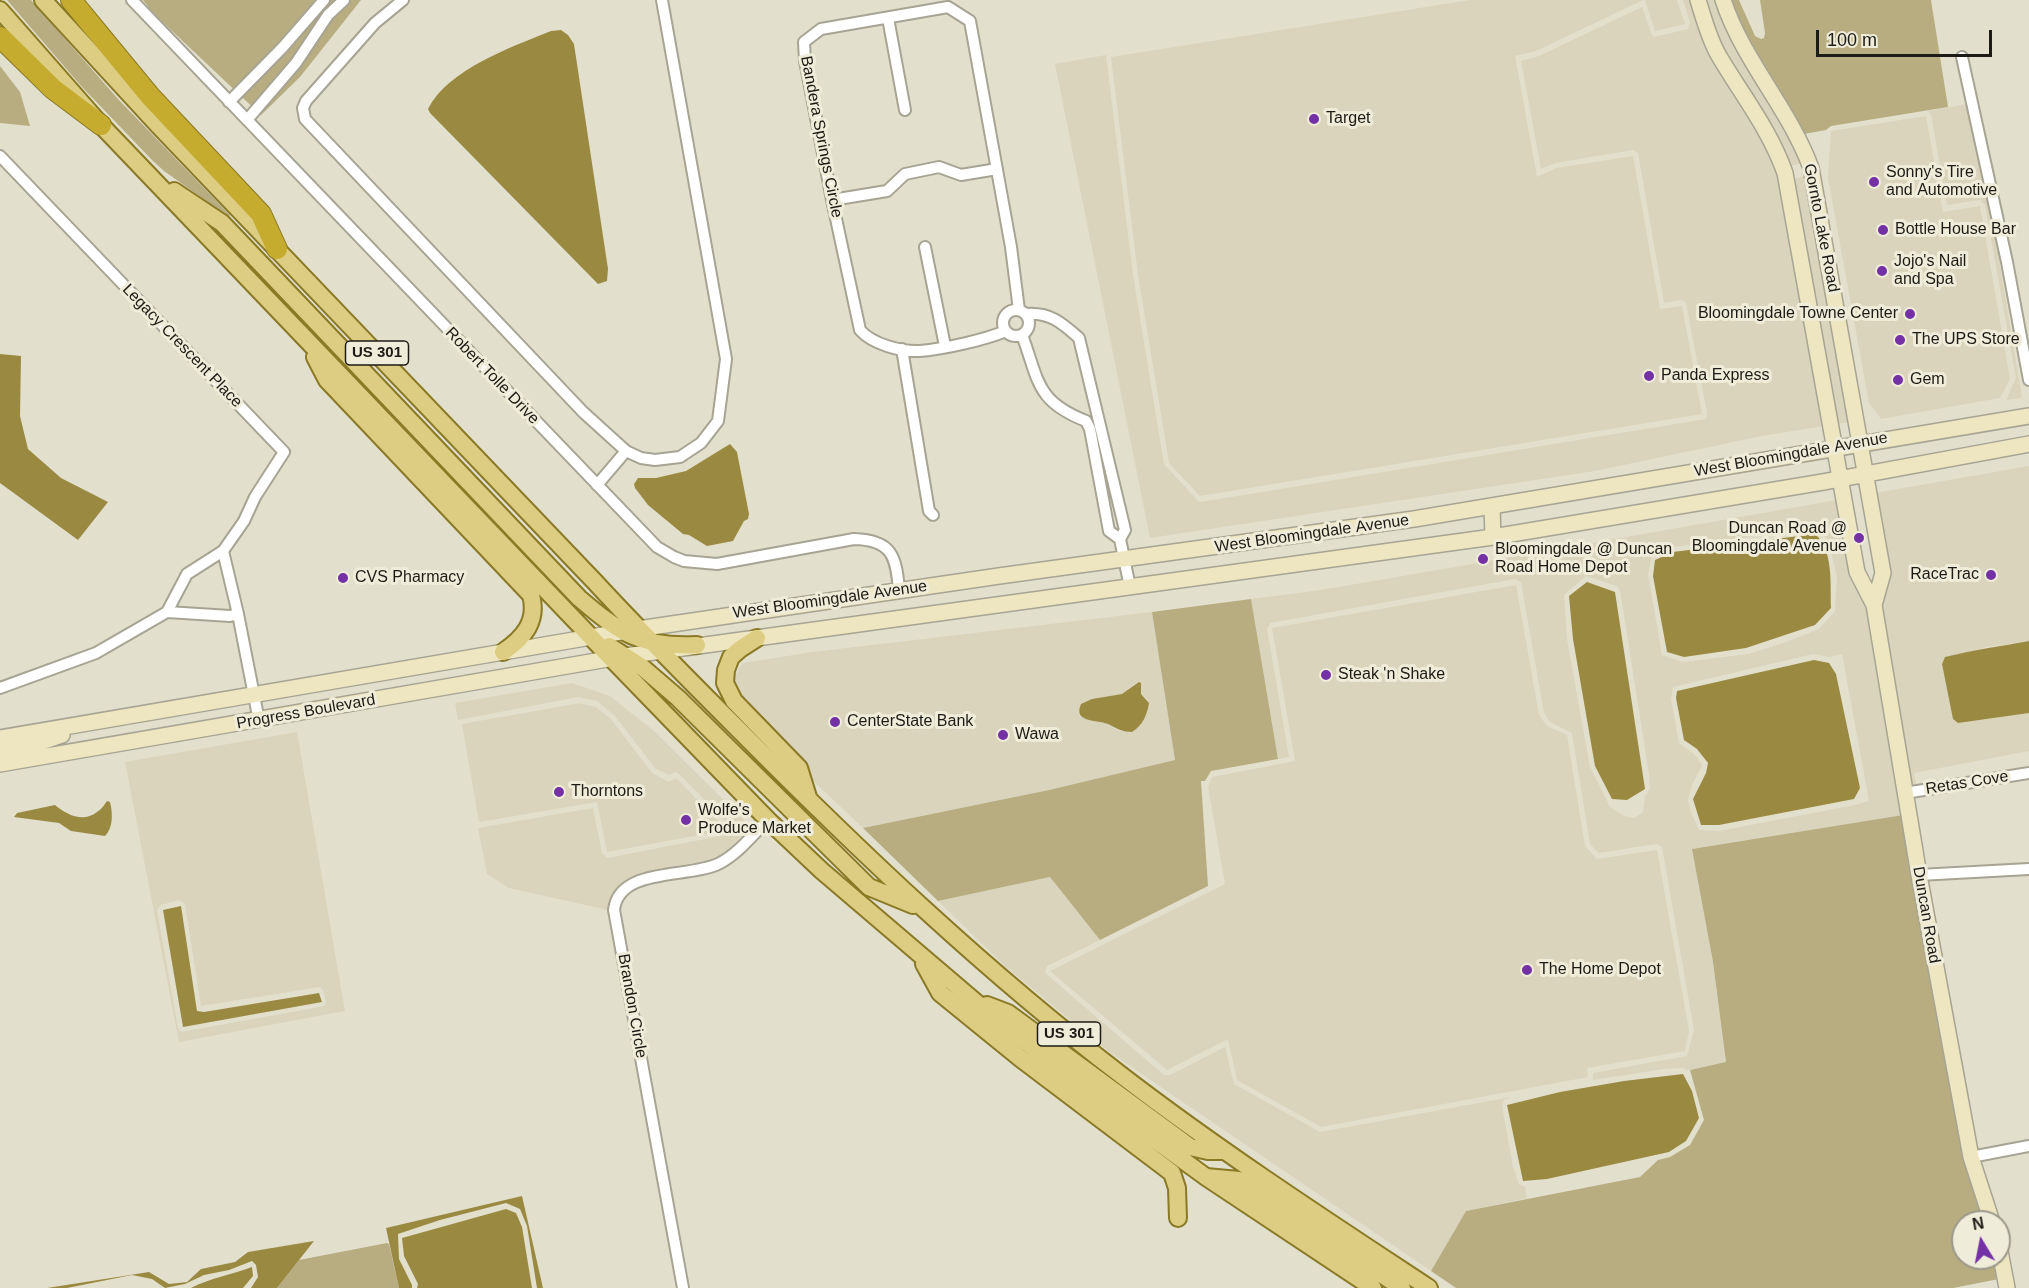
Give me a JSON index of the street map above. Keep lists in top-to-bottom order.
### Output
{
  "streets": {
    "main road": [
      "Gornto Lake Road",
      "US 301",
      "West Bloomingdale Avenue",
      "Progress Boulevard",
      "Duncan Road"
    ],
    "street": [
      "Bandera Springs Circle",
      "Legacy Crescent Place",
      "Robert Tolle Drive",
      "Retas Cove",
      "Brandon Circle"
    ]
  },
  "crossings": [
    ["Gornto Lake Road", "West Bloomingdale Avenue"],
    ["Gornto Lake Road", "Duncan Road"],
    ["US 301", "West Bloomingdale Avenue"],
    ["US 301", "Progress Boulevard"],
    ["US 301", "Brandon Circle"],
    ["Robert Tolle Drive", "West Bloomingdale Avenue"],
    ["West Bloomingdale Avenue", "Progress Boulevard"],
    ["West Bloomingdale Avenue", "Duncan Road"],
    ["Retas Cove", "Duncan Road"]
  ],
  "places": [
    "Target",
    "Sonny's Tire and Automotive",
    "Bottle House Bar",
    "Jojo's Nail and Spa",
    "Bloomingdale Towne Center",
    "The UPS Store",
    "Panda Express",
    "Gem",
    "Duncan Road @ Bloomingdale Avenue",
    "Bloomingdale @ Duncan Road Home Depot",
    "RaceTrac",
    "CVS Pharmacy",
    "Steak 'n Shake",
    "CenterState Bank",
    "Wawa",
    "Thorntons",
    "Wolfe's Produce Market",
    "The Home Depot"
  ],
  "scale_bar": "100 m",
  "north": "top"
}
